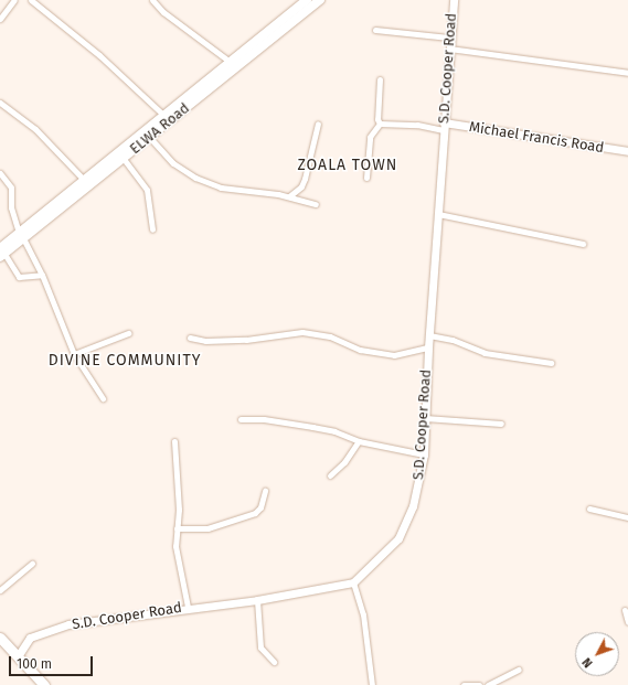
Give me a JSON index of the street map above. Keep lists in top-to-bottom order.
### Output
{
  "streets": {
    "main road": ["ELWA Road"],
    "street": ["S.D. Cooper Road", "Michael Francis Road"]
  },
  "crossings": [
    ["S.D. Cooper Road", "Michael Francis Road"]
  ],
  "districts": ["ZOALA TOWN", "DIVINE COMMUNITY"],
  "scale_bar": "100 m",
  "north": "bottom left"
}
